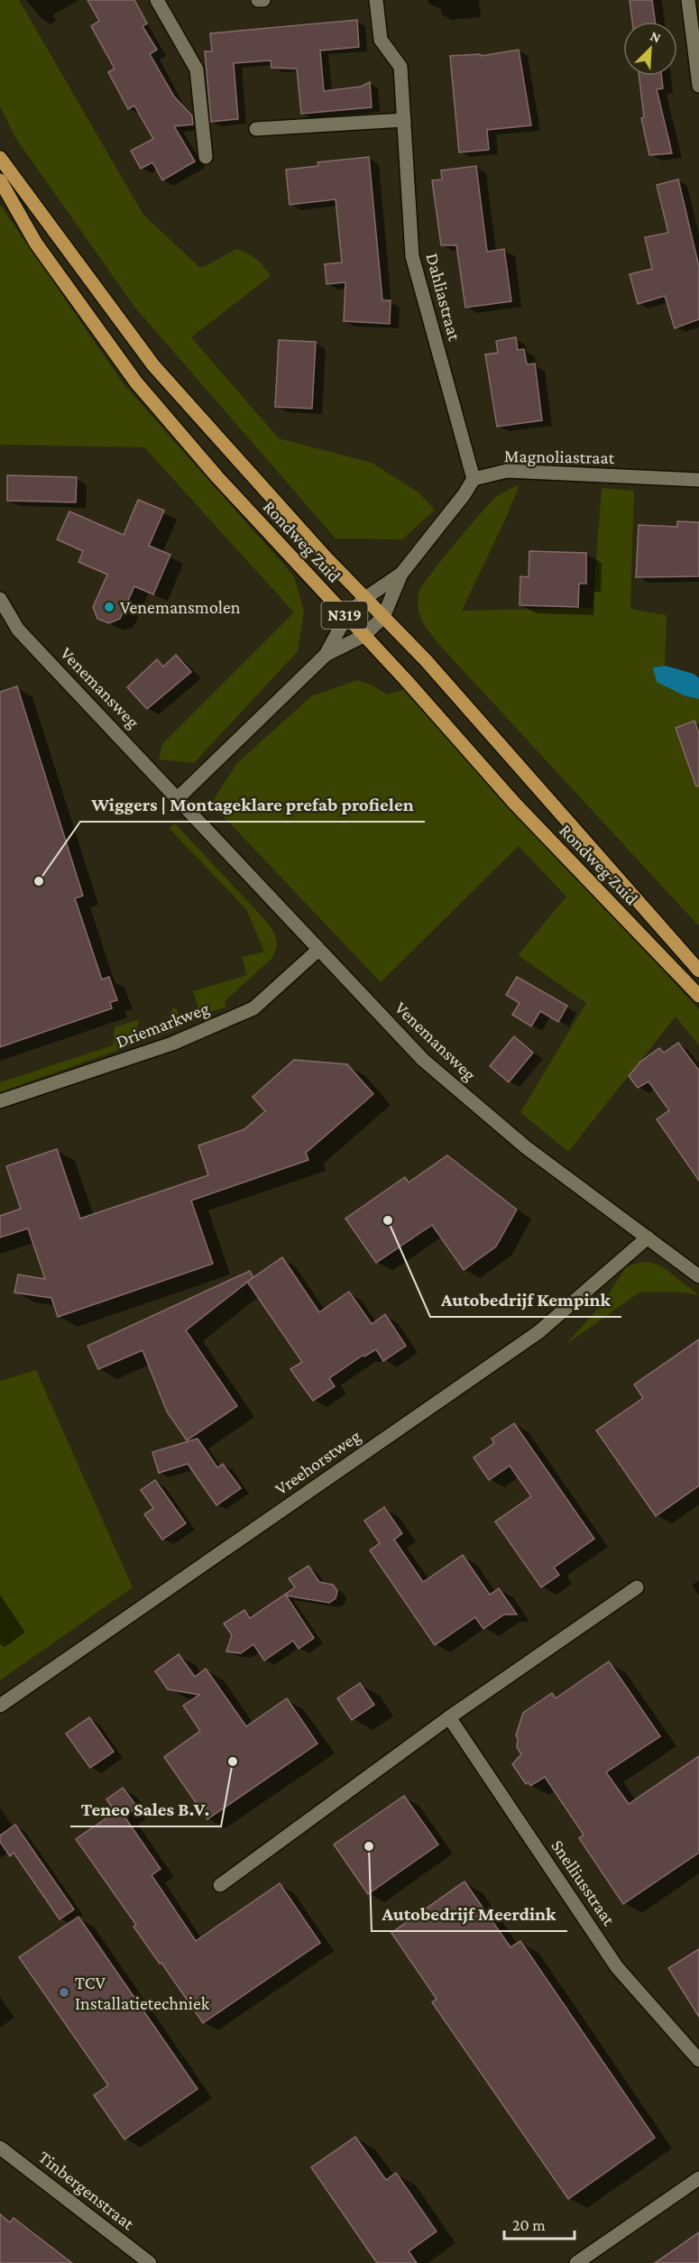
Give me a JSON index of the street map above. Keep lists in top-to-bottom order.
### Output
{
  "streets": {
    "main road": ["Rondweg Zuid", "N319"],
    "street": [
      "Dahliastraat",
      "Magnoliastraat",
      "Venemansweg",
      "Driemarkweg",
      "Vreehorstweg",
      "Snelliusstraat",
      "Tinbergenstraat"
    ]
  },
  "crossings": [
    ["Dahliastraat", "Magnoliastraat"],
    ["Venemansweg", "Driemarkweg"],
    ["Venemansweg", "Vreehorstweg"]
  ],
  "places": [
    "Venemansmolen",
    "Wiggers | Montageklare prefab profielen",
    "Autobedrijf Kempink",
    "Teneo Sales B.V.",
    "Autobedrijf Meerdink",
    "TCV Installatietechniek"
  ],
  "scale_bar": "20 m",
  "north": "top right"
}
